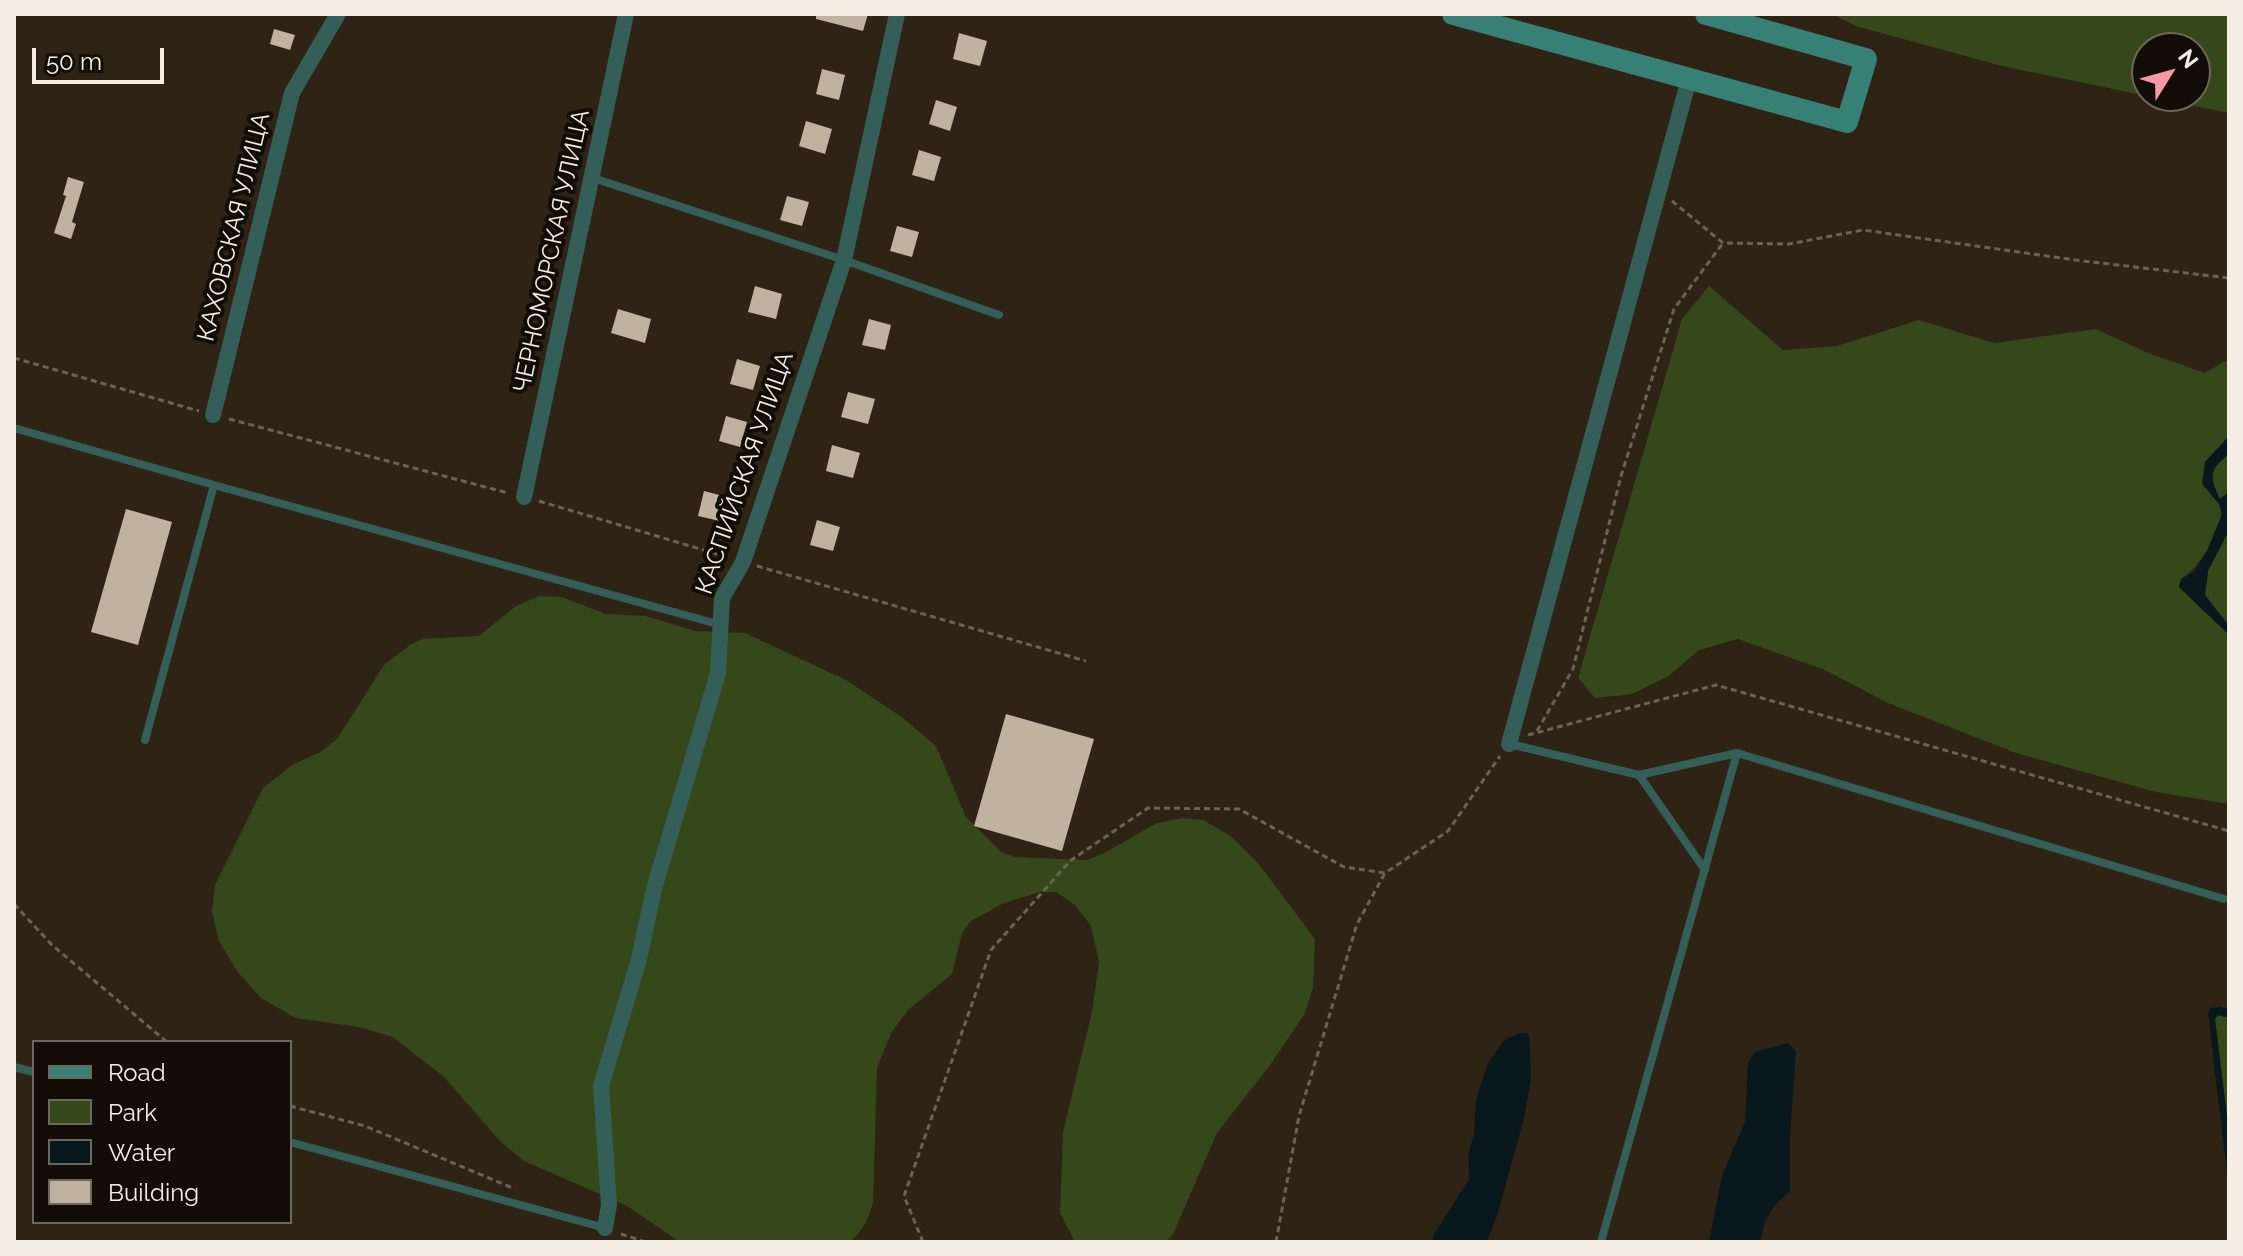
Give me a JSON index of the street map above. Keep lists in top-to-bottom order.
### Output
{
  "streets": {
    "street": ["КАХОВСКАЯ УЛИЦА", "ЧЕРНОМОРСКАЯ УЛИЦА", "КАСПИЙСКАЯ УЛИЦА"]
  },
  "legend": [
    "Road",
    "Park",
    "Water",
    "Building"
  ],
  "scale_bar": "50 m",
  "north": "top right"
}
